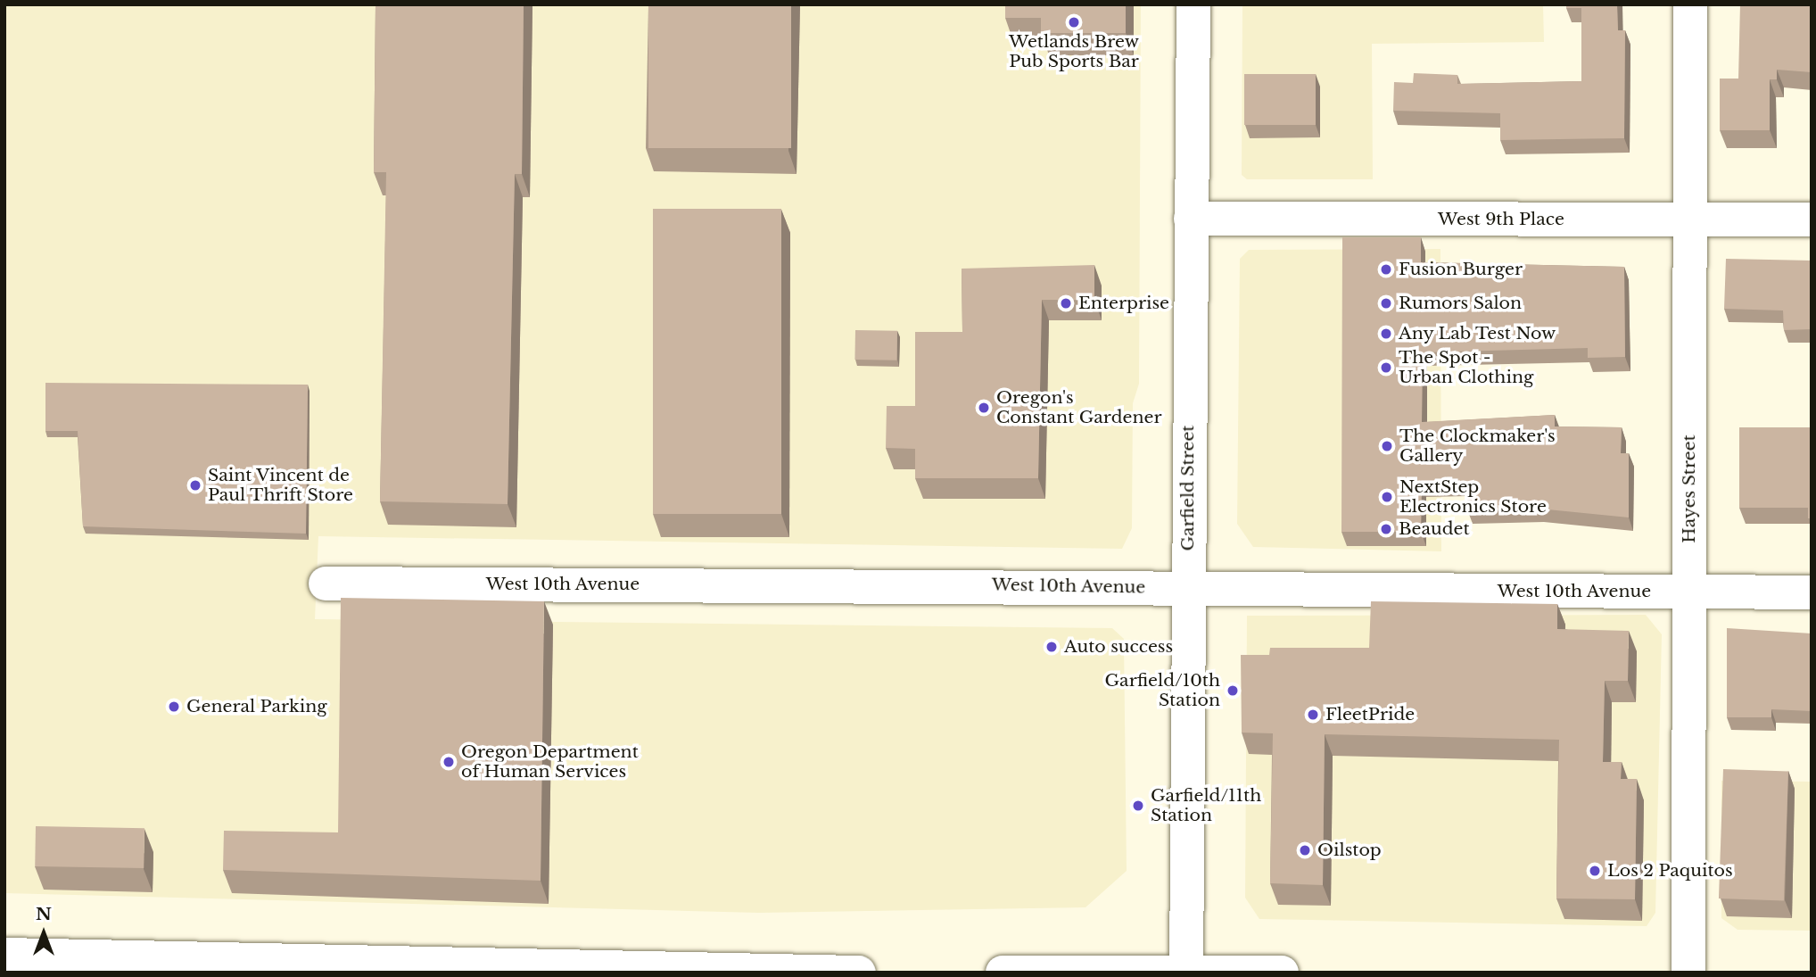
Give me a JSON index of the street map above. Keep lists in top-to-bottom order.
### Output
{
  "streets": {
    "street": [
      "West 9th Place",
      "Garfield Street",
      "Hayes Street",
      "West 10th Avenue"
    ]
  },
  "crossings": [
    ["West 9th Place", "Garfield Street"],
    ["West 9th Place", "Hayes Street"],
    ["Garfield Street", "West 10th Avenue"],
    ["Hayes Street", "West 10th Avenue"]
  ],
  "places": [
    "Wetlands Brew Pub Sports Bar",
    "Fusion Burger",
    "Enterprise",
    "Rumors Salon",
    "Any Lab Test Now",
    "The Spot - Urban Clothing",
    "Oregon's Constant Gardener",
    "The Clockmaker's Gallery",
    "Saint Vincent de Paul Thrift Store",
    "NextStep Electronics Store",
    "Beaudet",
    "Auto success",
    "Garfield/10th Station",
    "General Parking",
    "FleetPride",
    "Oregon Department of Human Services",
    "Garfield/11th Station",
    "Oilstop",
    "Los 2 Paquitos"
  ],
  "north": "top"
}
